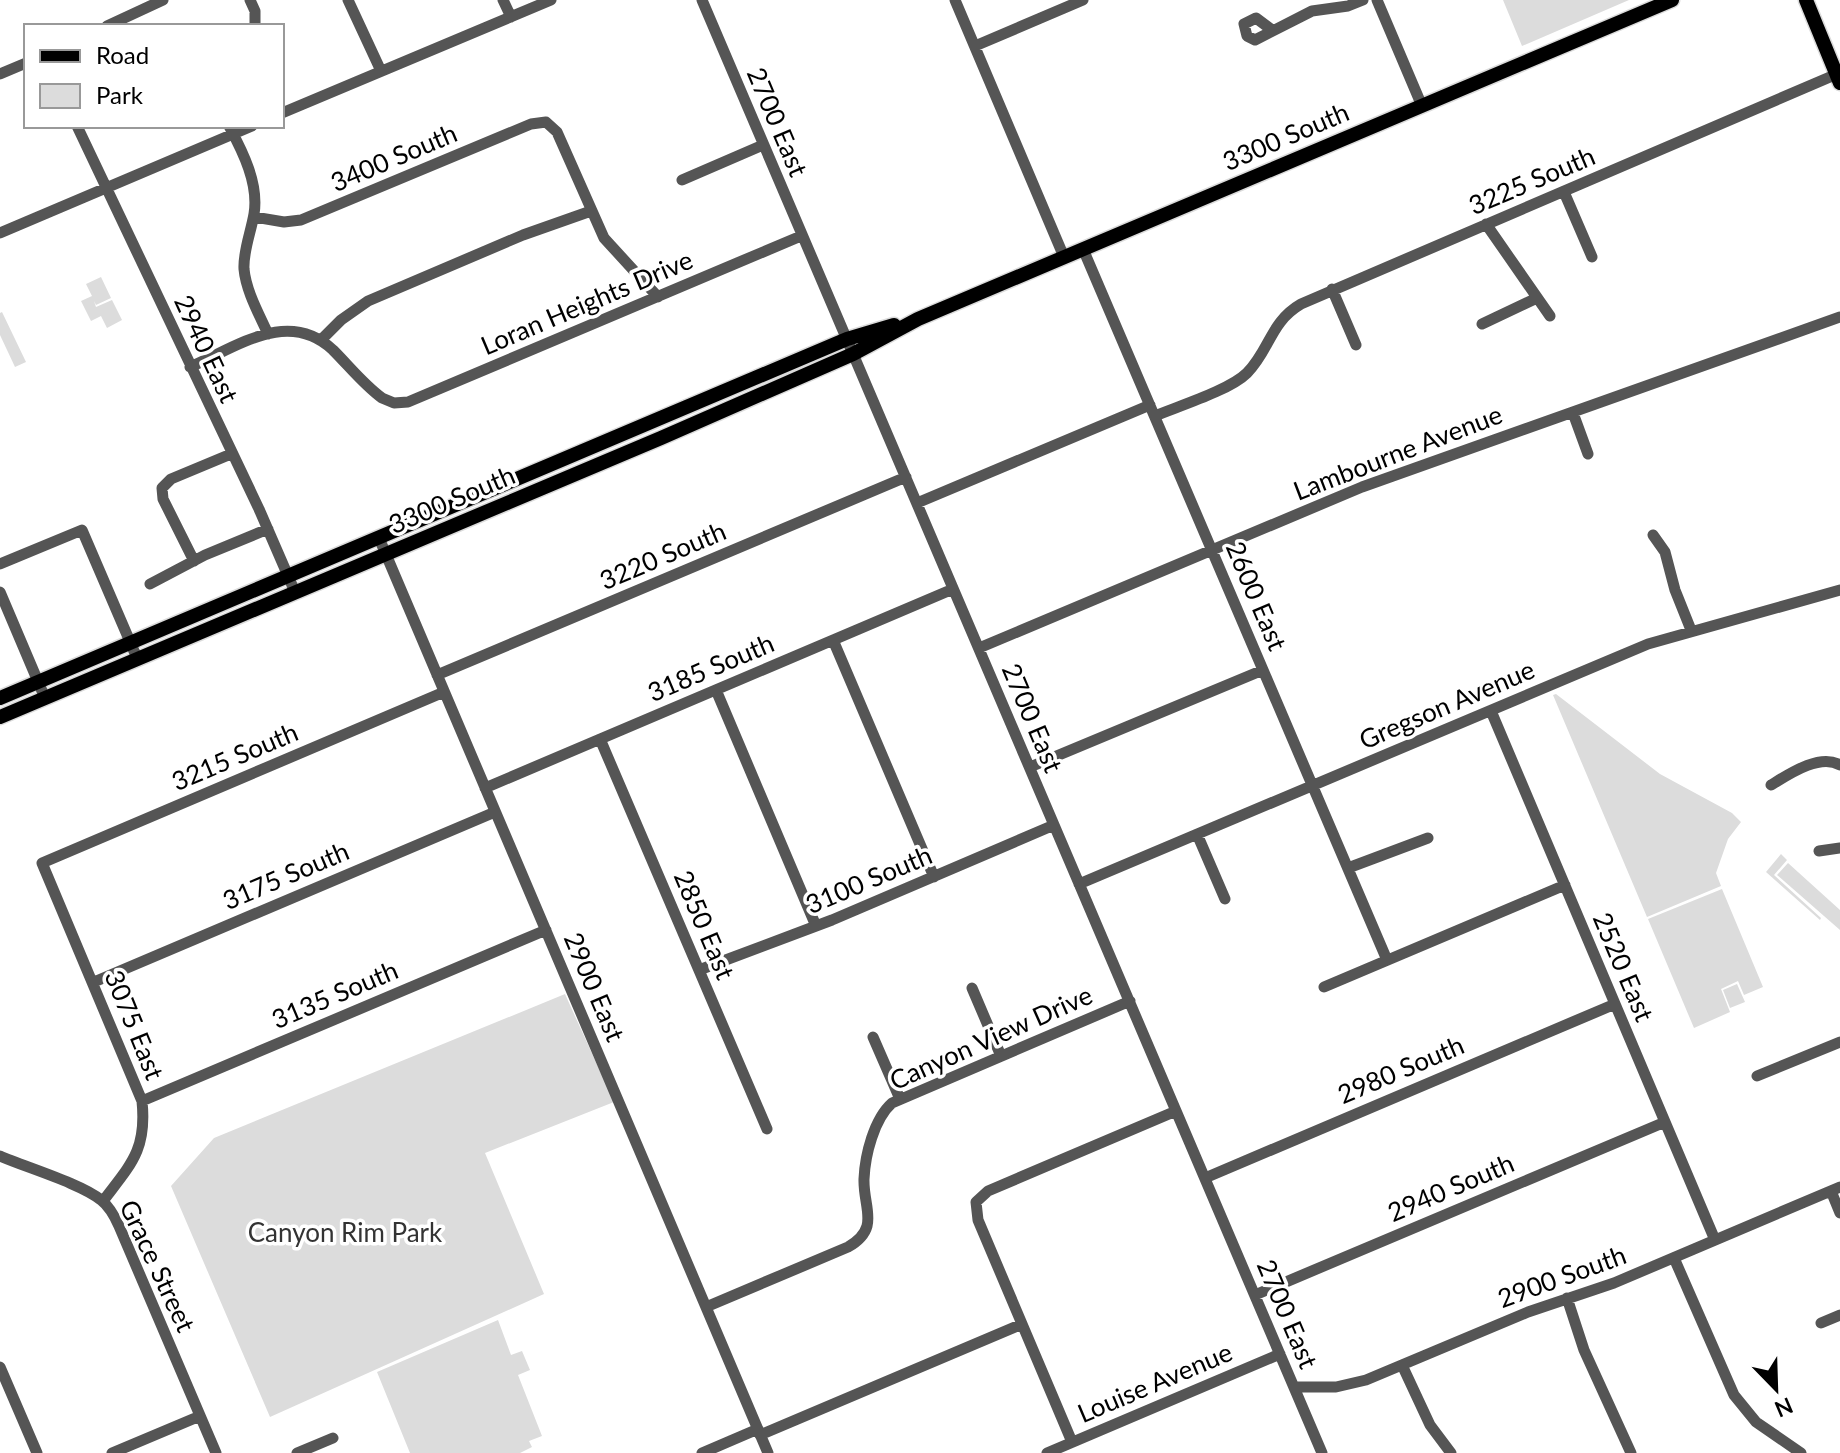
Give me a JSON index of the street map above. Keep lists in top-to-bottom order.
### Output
{
  "streets": {
    "main road": ["3300 South"],
    "street": [
      "2700 East",
      "3400 South",
      "3225 South",
      "Loran Heights Drive",
      "2940 East",
      "Lambourne Avenue",
      "3220 South",
      "2600 East",
      "3185 South",
      "Gregson Avenue",
      "3215 South",
      "3175 South",
      "3100 South",
      "2850 East",
      "2520 East",
      "2900 East",
      "3135 South",
      "3075 East",
      "Canyon View Drive",
      "2980 South",
      "2940 South",
      "Grace Street",
      "2900 South",
      "Louise Avenue"
    ]
  },
  "crossings": [
    ["2700 East", "3300 South"],
    ["2700 East", "3225 South"],
    ["2700 East", "Loran Heights Drive"],
    ["2700 East", "Lambourne Avenue"],
    ["2700 East", "3220 South"],
    ["2700 East", "3185 South"],
    ["2700 East", "Gregson Avenue"],
    ["2700 East", "3100 South"],
    ["2700 East", "Canyon View Drive"],
    ["2700 East", "2980 South"],
    ["2700 East", "2940 South"],
    ["2700 East", "2900 South"],
    ["2700 East", "Louise Avenue"],
    ["3300 South", "2940 East"],
    ["3300 South", "2600 East"],
    ["3300 South", "2900 East"],
    ["3225 South", "2600 East"],
    ["Lambourne Avenue", "2600 East"],
    ["3220 South", "2900 East"],
    ["2600 East", "Gregson Avenue"],
    ["3185 South", "2850 East"],
    ["3185 South", "2900 East"],
    ["Gregson Avenue", "2520 East"],
    ["3215 South", "2900 East"],
    ["3215 South", "3075 East"],
    ["3175 South", "2900 East"],
    ["3175 South", "3075 East"],
    ["3100 South", "2850 East"],
    ["2520 East", "2980 South"],
    ["2520 East", "2940 South"],
    ["2520 East", "2900 South"],
    ["2900 East", "3135 South"],
    ["2900 East", "Canyon View Drive"],
    ["3135 South", "3075 East"],
    ["3075 East", "Grace Street"]
  ],
  "parks": ["Canyon Rim Park"],
  "legend": ["Road", "Park"],
  "north": "bottom right"
}
